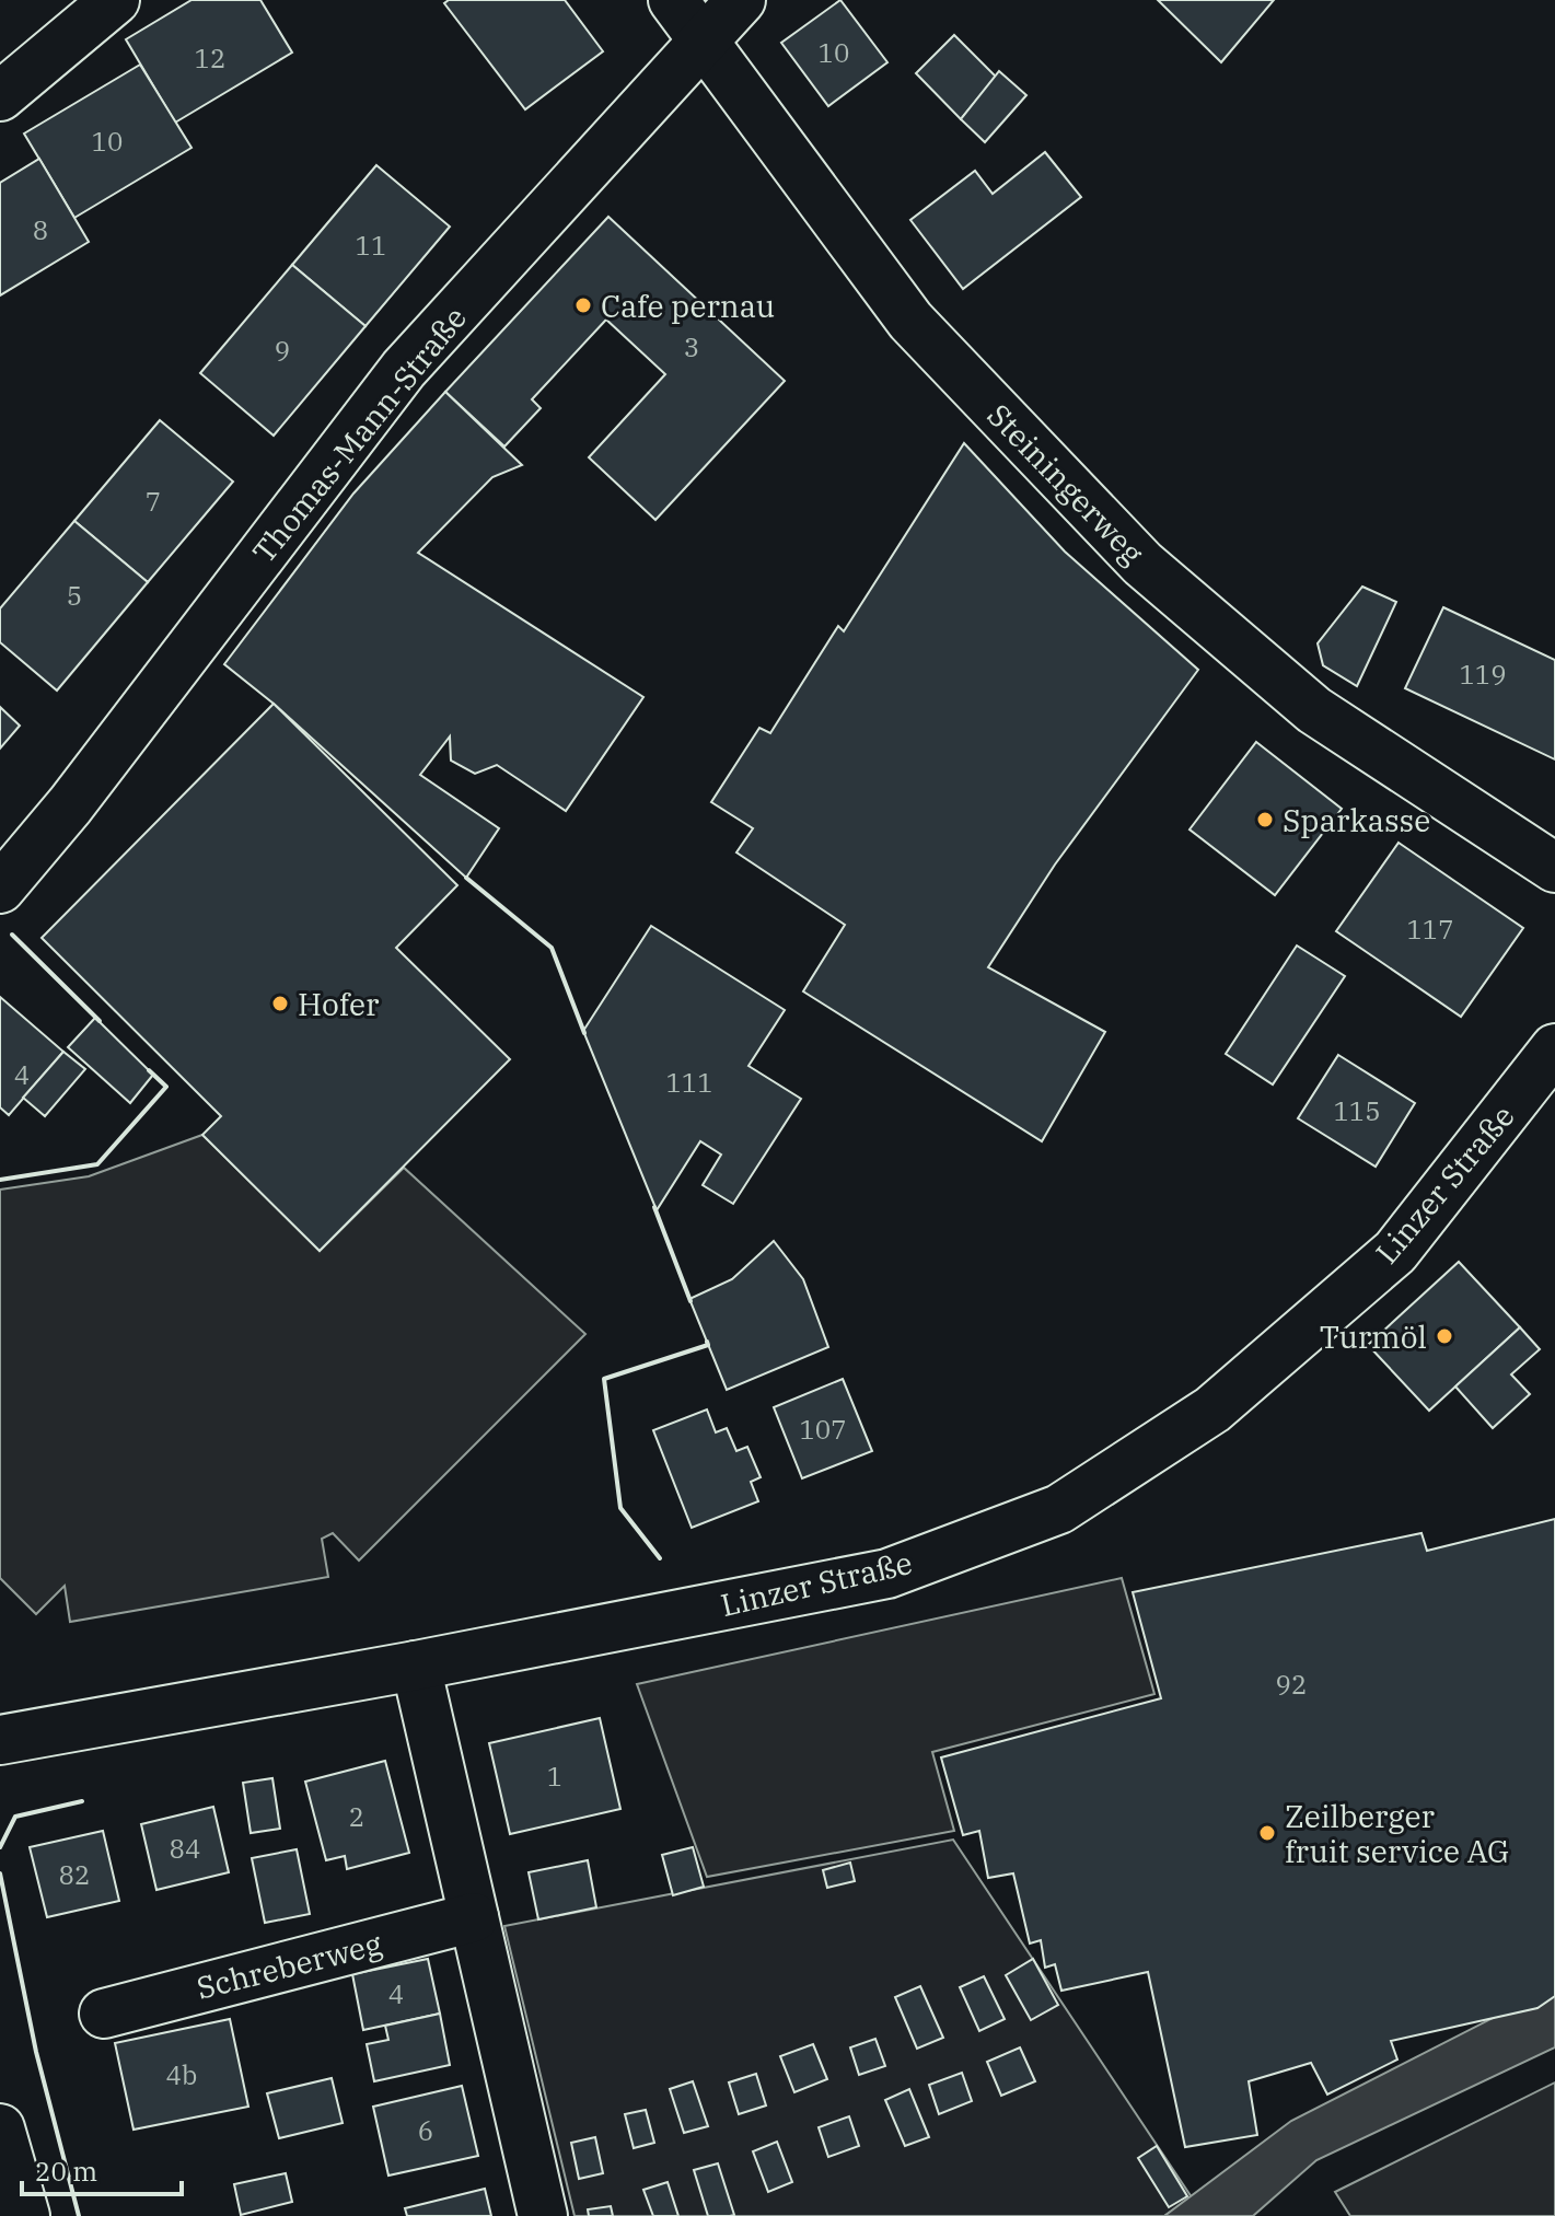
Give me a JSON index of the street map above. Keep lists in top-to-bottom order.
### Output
{
  "streets": {
    "street": [
      "Thomas-Mann-Straße",
      "Steiningerweg",
      "Linzer Straße",
      "Schreberweg"
    ]
  },
  "crossings": [
    ["Thomas-Mann-Straße", "Steiningerweg"]
  ],
  "places": [
    "Cafe pernau",
    "Sparkasse",
    "Hofer",
    "Turmöl",
    "Zeilberger fruit service AG"
  ],
  "house_numbers": [
    "10",
    "12",
    "10",
    "8",
    "11",
    "3",
    "9",
    "7",
    "5",
    "119",
    "117",
    "4",
    "111",
    "115",
    "107",
    "92",
    "1",
    "2",
    "84",
    "82",
    "4",
    "4b",
    "6"
  ],
  "scale_bar": "20 m"
}
